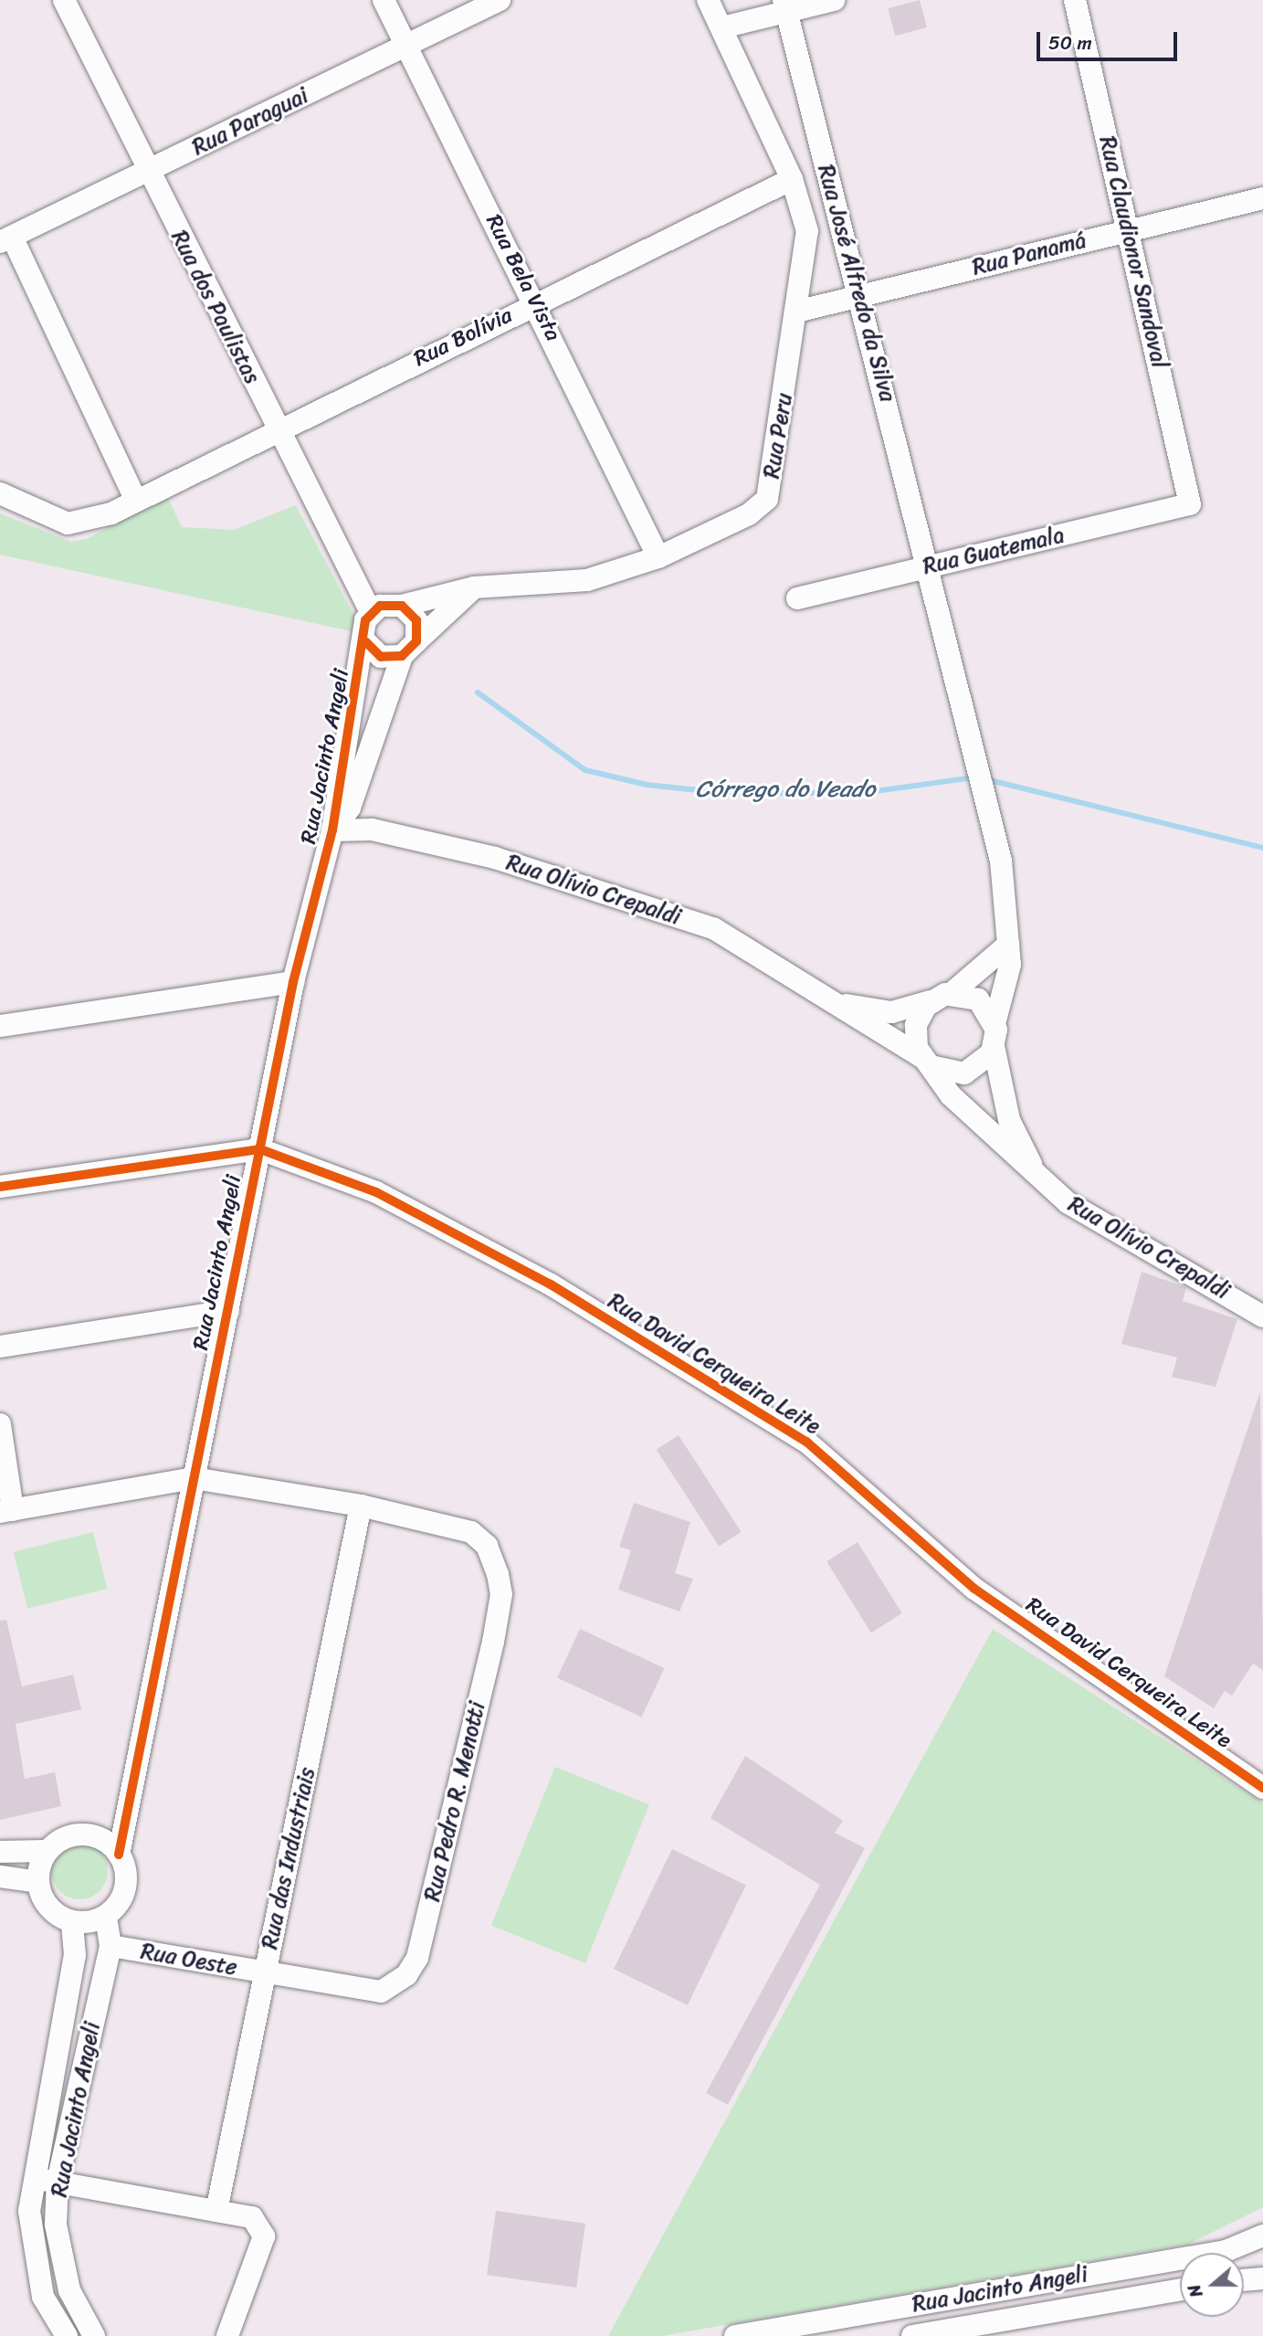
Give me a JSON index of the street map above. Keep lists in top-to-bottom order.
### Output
{
  "streets": {
    "street": [
      "Rua Paraguai",
      "Rua Claudionor Sandoval",
      "Rua Panamá",
      "Rua Bela Vista",
      "Rua José Alfredo da Silva",
      "Rua dos Paulistas",
      "Rua Bolívia",
      "Rua Peru",
      "Rua Guatemala",
      "Rua Jacinto Angeli",
      "Rua Olívio Crepaldi",
      "Rua David Cerqueira Leite",
      "Rua Pedro R. Menotti",
      "Rua das Industriais",
      "Rua Oeste"
    ]
  },
  "crossings": [
    ["Rua Paraguai", "Rua Bela Vista"],
    ["Rua Paraguai", "Rua dos Paulistas"],
    ["Rua Claudionor Sandoval", "Rua Panamá"],
    ["Rua Claudionor Sandoval", "Rua Guatemala"],
    ["Rua Panamá", "Rua José Alfredo da Silva"],
    ["Rua Panamá", "Rua Peru"],
    ["Rua Bela Vista", "Rua Bolívia"],
    ["Rua Bela Vista", "Rua Peru"],
    ["Rua José Alfredo da Silva", "Rua Guatemala"],
    ["Rua José Alfredo da Silva", "Rua Olívio Crepaldi"],
    ["Rua dos Paulistas", "Rua Bolívia"],
    ["Rua dos Paulistas", "Rua Peru"],
    ["Rua dos Paulistas", "Rua Jacinto Angeli"],
    ["Rua Bolívia", "Rua Peru"],
    ["Rua Peru", "Rua Jacinto Angeli"],
    ["Rua Jacinto Angeli", "Rua Olívio Crepaldi"],
    ["Rua Jacinto Angeli", "Rua David Cerqueira Leite"],
    ["Rua Jacinto Angeli", "Rua Oeste"],
    ["Rua Pedro R. Menotti", "Rua das Industriais"],
    ["Rua Pedro R. Menotti", "Rua Oeste"],
    ["Rua das Industriais", "Rua Oeste"]
  ],
  "water": ["Córrego do Veado"],
  "scale_bar": "50 m",
  "north": "left"
}
